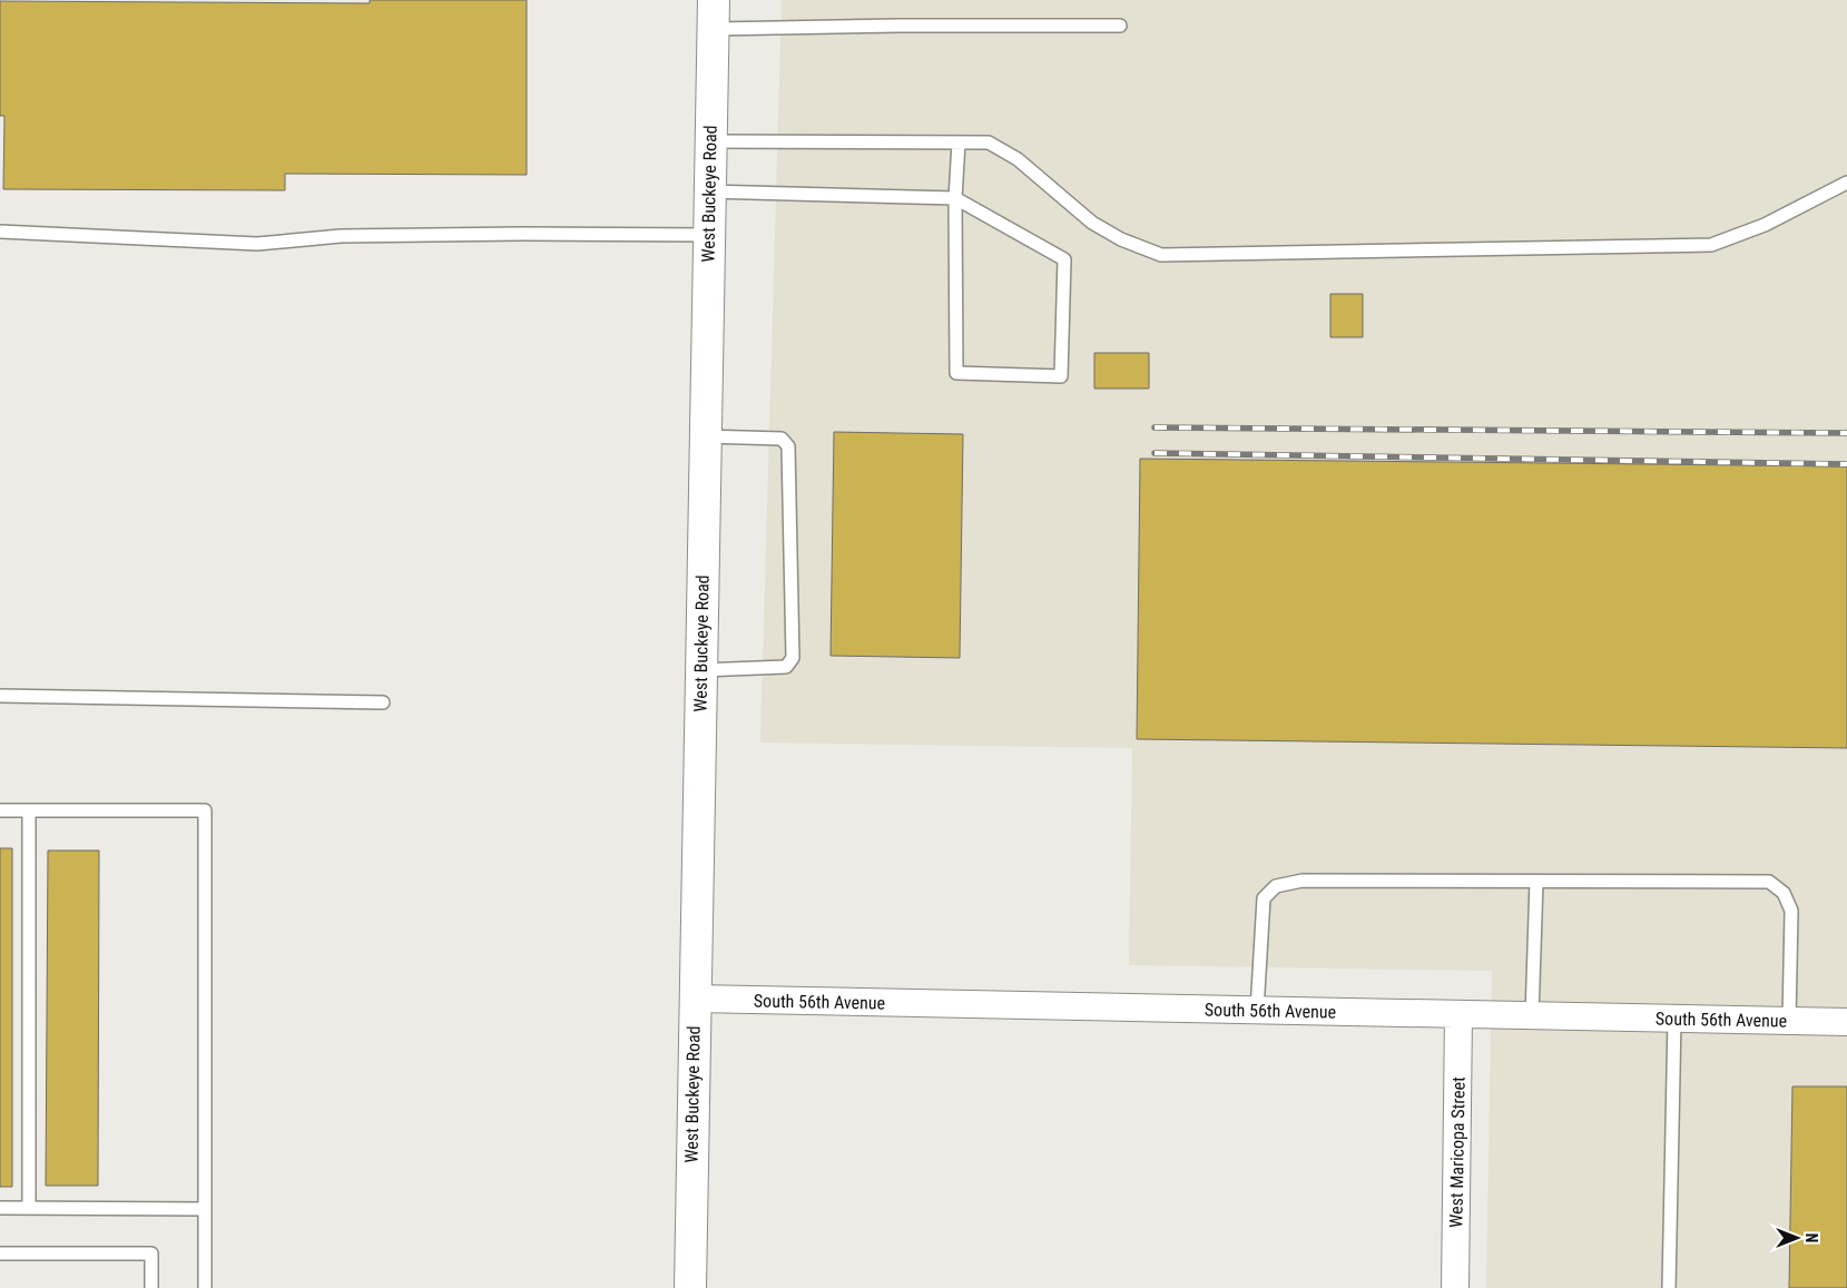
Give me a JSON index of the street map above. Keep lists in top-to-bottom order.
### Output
{
  "streets": {
    "main road": ["West Buckeye Road"],
    "street": ["South 56th Avenue", "West Maricopa Street"]
  },
  "crossings": [
    ["West Buckeye Road", "South 56th Avenue"],
    ["South 56th Avenue", "West Maricopa Street"]
  ],
  "north": "right"
}
